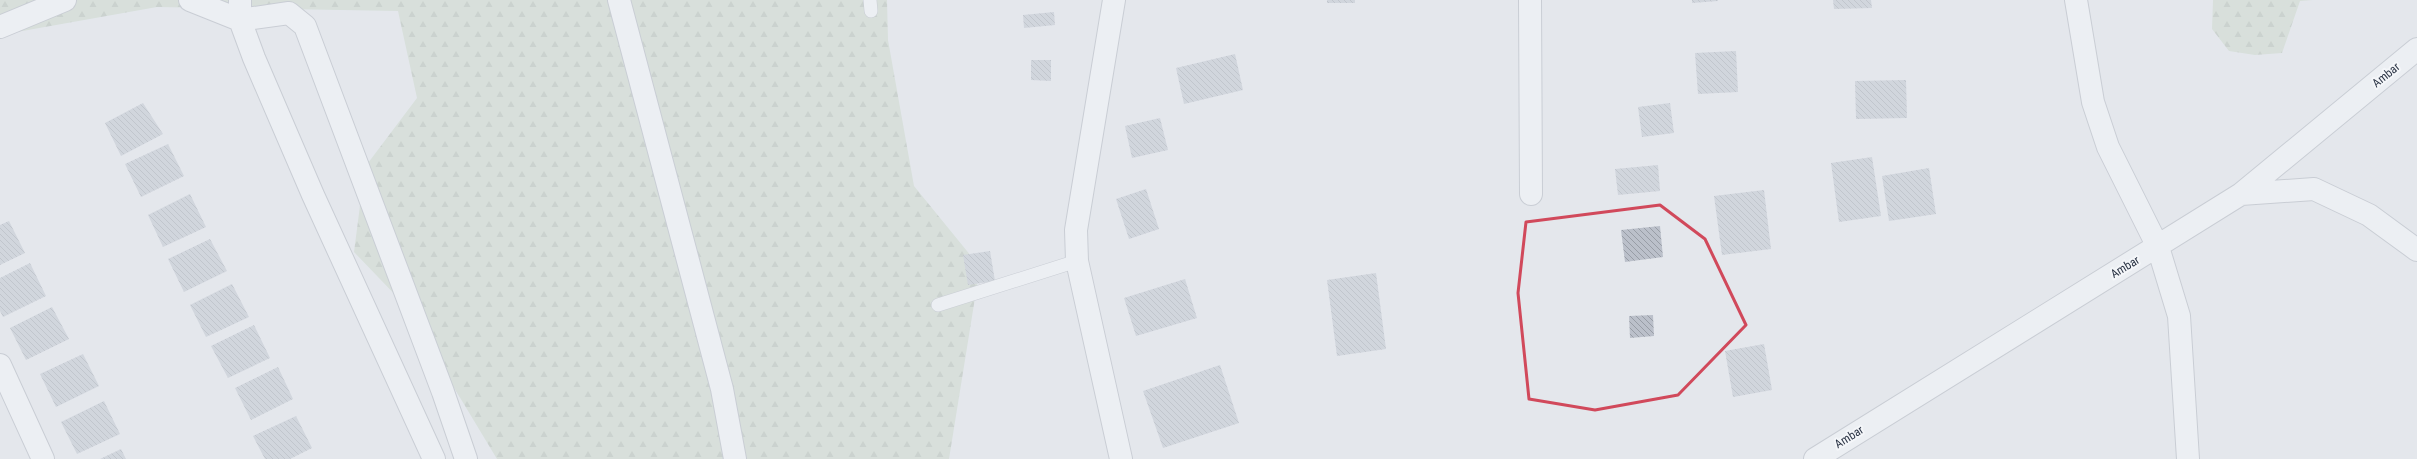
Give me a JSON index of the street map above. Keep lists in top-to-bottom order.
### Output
{
  "streets": {
    "street": ["Ambar"]
  }
}
